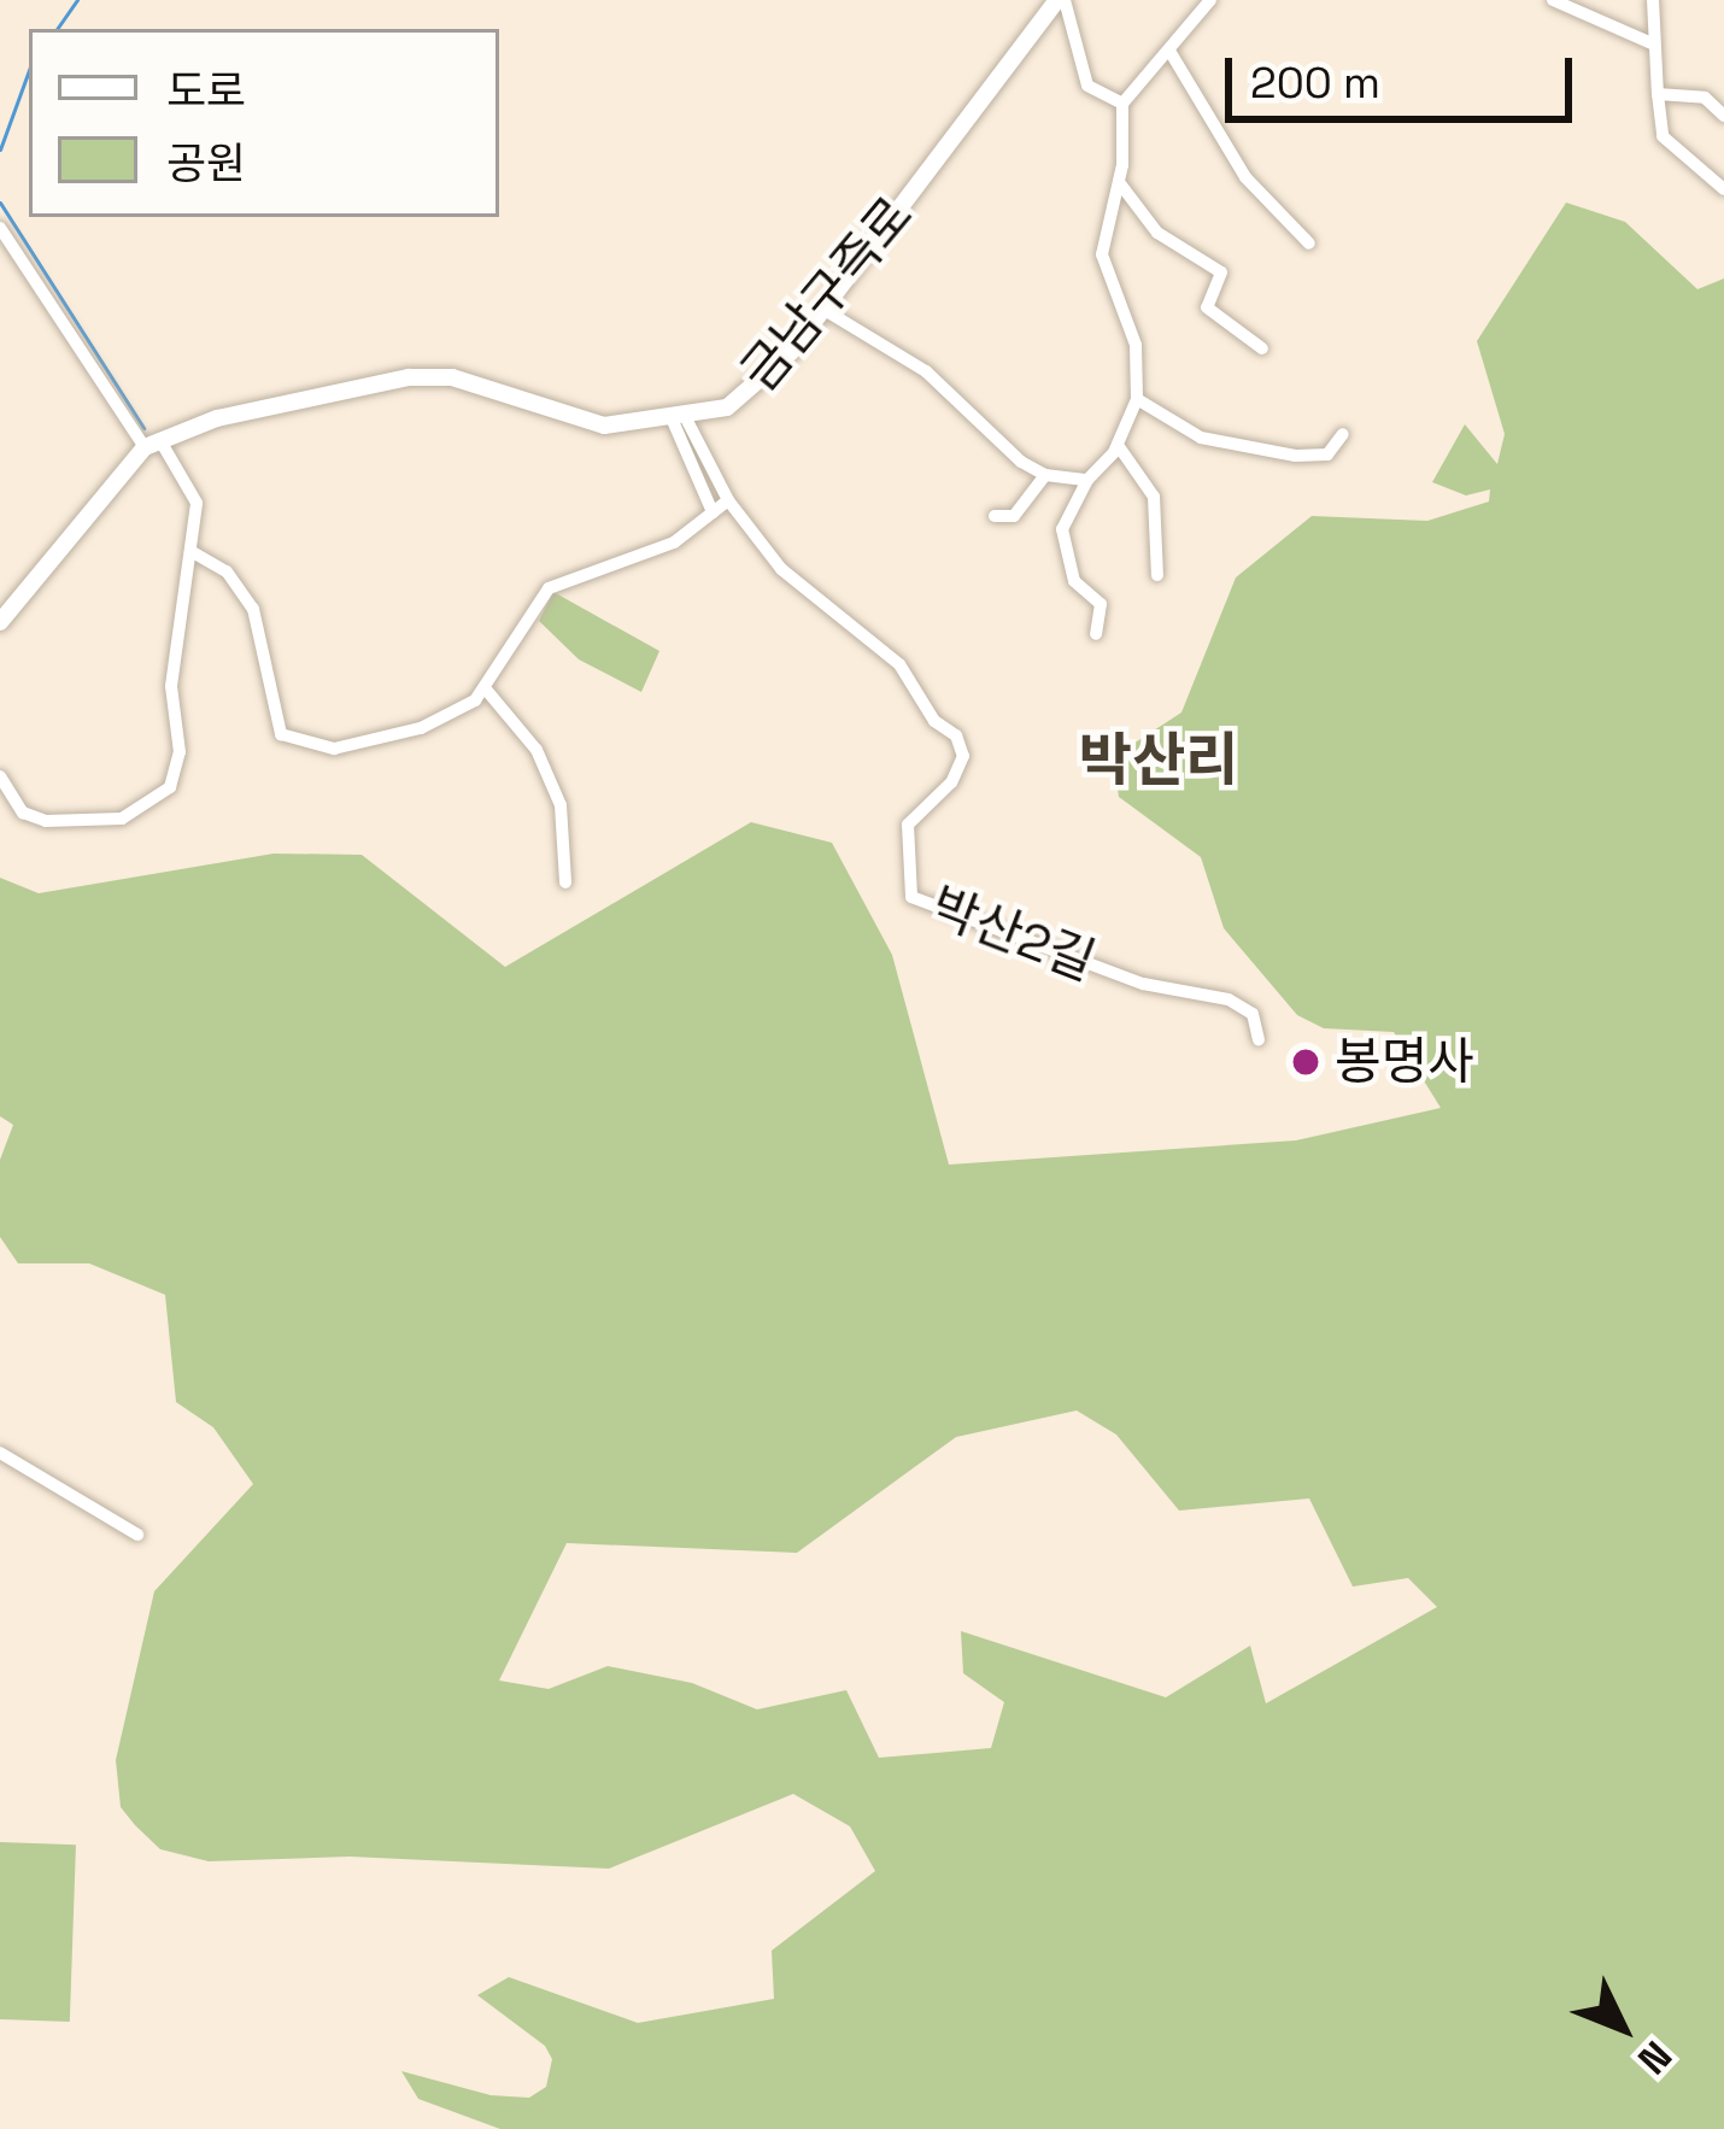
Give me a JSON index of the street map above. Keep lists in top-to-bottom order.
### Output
{
  "streets": {
    "main road": ["금남구즉로"],
    "street": ["박산2길"]
  },
  "crossings": [
    ["금남구즉로", "박산2길"]
  ],
  "districts": ["박산리"],
  "places": ["봉명사"],
  "legend": ["도로", "공원"],
  "scale_bar": "200 m",
  "north": "bottom right"
}
